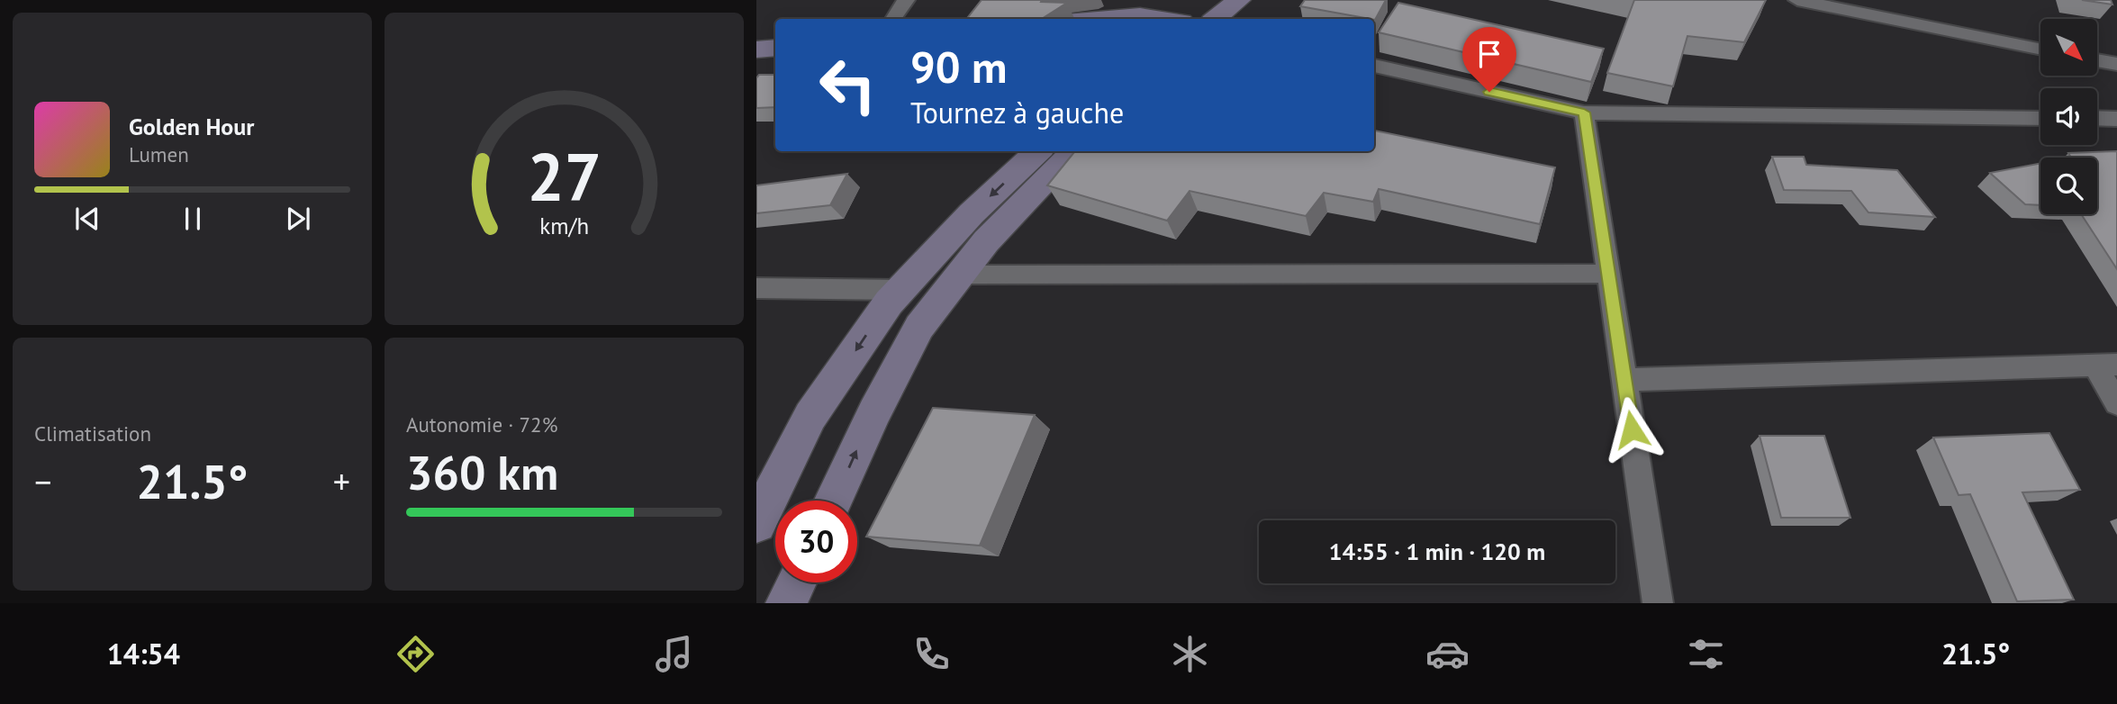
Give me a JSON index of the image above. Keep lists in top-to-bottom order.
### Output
{
  "north": "bottom right",
  "page": {
    "turn": ["90 m", "Tournez à gauche"],
    "song": ["Golden Hour", "Lumen"],
    "tile": [
      "Climatisation",
      ["Autonomie · 72%", "360 km"]
    ],
    "heat": ["−", "21.5°", "+"],
    "limit": "30",
    "trip": "14:55 · 1 min · 120 m",
    "tabs": ["14:54", "21.5°"],
    "gauge": ["27", "km/h"]
  }
}
